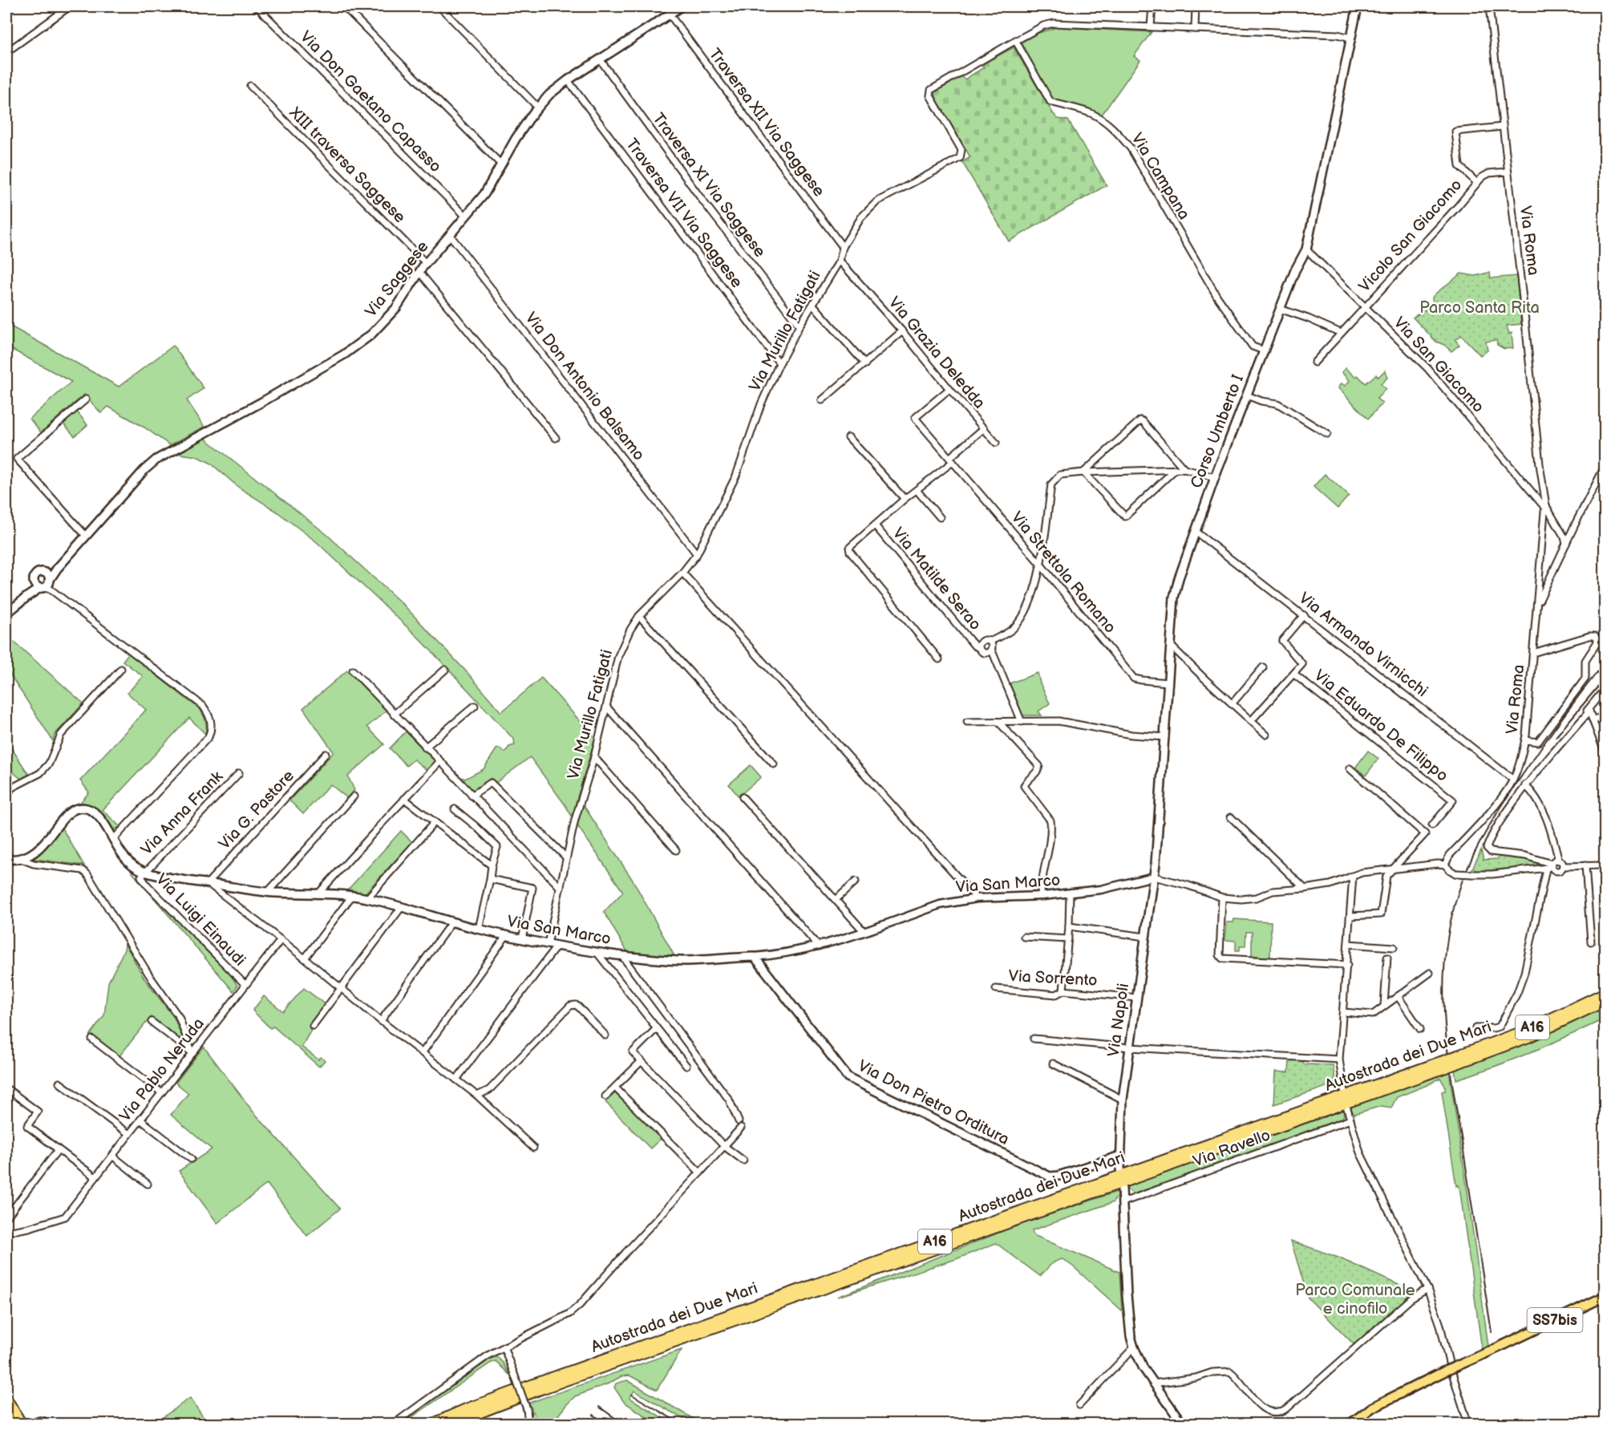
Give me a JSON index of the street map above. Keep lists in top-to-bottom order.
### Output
{
  "streets": {
    "highway": ["A16", "Autostrada dei Due Mari"],
    "main road": [
      "Via Saggese",
      "Corso Umberto I",
      "Via San Marco",
      "Via Napoli",
      "Via Don Pietro Orditura",
      "SS7bis"
    ],
    "street": [
      "Via Don Gaetano Capasso",
      "Traversa XII Via Saggese",
      "XIII traversa Saggese",
      "Via Campana",
      "Traversa XI Via Saggese",
      "Traversa VII Via Saggese",
      "Vicolo San Giacomo",
      "Via Roma",
      "Via Murillo Fatigati",
      "Via Grazia Deledda",
      "Via San Giacomo",
      "Via Don Antonio Balsamo",
      "Via Strettola Romano",
      "Via Matilde Serao",
      "Via Armando Virnicchi",
      "Via Eduardo De Filippo",
      "Via G. Pastore",
      "Via Anna Frank",
      "Via Luigi Einaudi",
      "Via Sorrento",
      "Via Pablo Neruda",
      "Via Ravello"
    ]
  },
  "crossings": [
    ["Via Don Gaetano Capasso", "Via Saggese"],
    ["Traversa XII Via Saggese", "Via Saggese"],
    ["Traversa XII Via Saggese", "Via Murillo Fatigati"],
    ["XIII traversa Saggese", "Via Saggese"],
    ["Via Campana", "Via Murillo Fatigati"],
    ["Via Campana", "Corso Umberto I"],
    ["Traversa XI Via Saggese", "Via Saggese"],
    ["Traversa XI Via Saggese", "Via Murillo Fatigati"],
    ["Traversa VII Via Saggese", "Via Saggese"],
    ["Traversa VII Via Saggese", "Via Murillo Fatigati"],
    ["Vicolo San Giacomo", "Via Roma"],
    ["Vicolo San Giacomo", "Via San Giacomo"],
    ["Via Roma", "Via San Giacomo"],
    ["Via Roma", "Via Armando Virnicchi"],
    ["Via Saggese", "Via Don Antonio Balsamo"],
    ["Via Murillo Fatigati", "Via Grazia Deledda"],
    ["Via Murillo Fatigati", "Via Don Antonio Balsamo"],
    ["Via Murillo Fatigati", "Via San Marco"],
    ["Via Grazia Deledda", "Via Strettola Romano"],
    ["Via Grazia Deledda", "Via Matilde Serao"],
    ["Via San Giacomo", "Corso Umberto I"],
    ["Corso Umberto I", "Via Strettola Romano"],
    ["Corso Umberto I", "Via Armando Virnicchi"],
    ["Corso Umberto I", "Via San Marco"],
    ["Corso Umberto I", "Via Napoli"],
    ["Via G. Pastore", "Via San Marco"],
    ["Via Anna Frank", "Via San Marco"],
    ["Via Anna Frank", "Via Luigi Einaudi"],
    ["Via San Marco", "Via Luigi Einaudi"],
    ["Via San Marco", "Via Napoli"],
    ["Via San Marco", "Via Don Pietro Orditura"],
    ["Via Luigi Einaudi", "Via Pablo Neruda"],
    ["Via Sorrento", "Via Napoli"],
    ["Via Napoli", "Via Don Pietro Orditura"]
  ],
  "parks": ["Parco Santa Rita", "Parco Comunale e cinofilo"]
}
